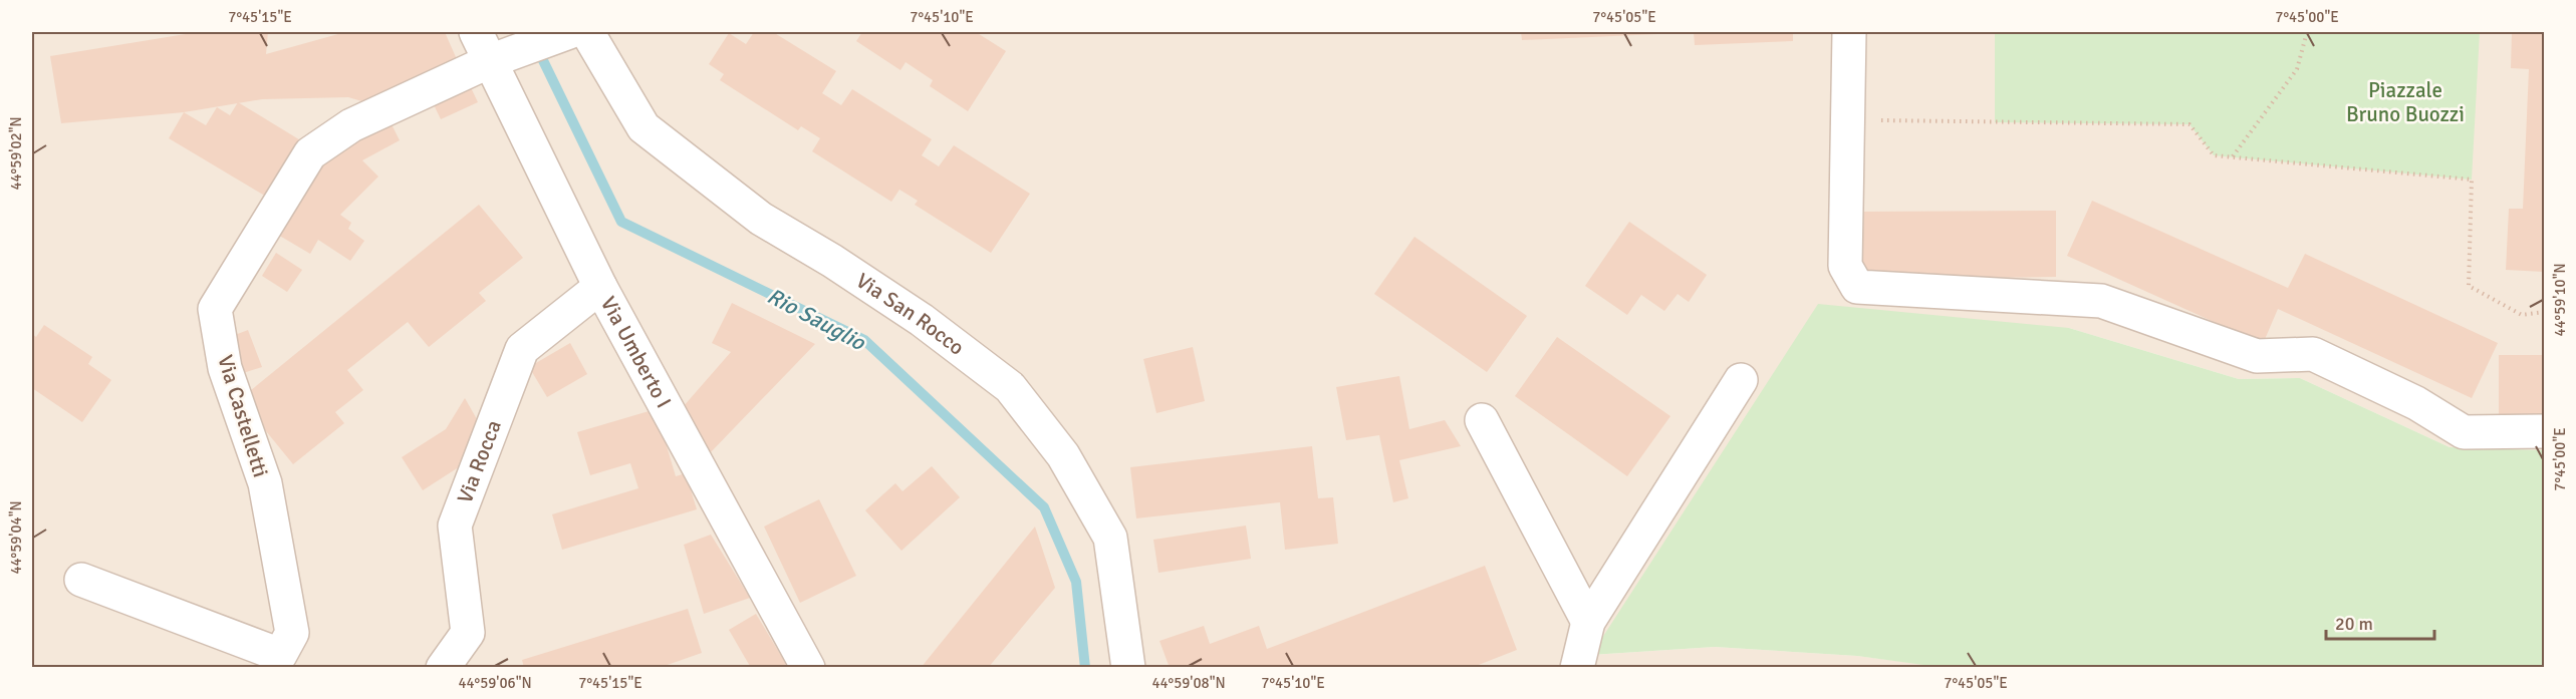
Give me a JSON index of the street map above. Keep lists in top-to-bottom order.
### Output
{
  "streets": {
    "street": [
      "Via San Rocco",
      "Via Umberto I",
      "Via Castelletti",
      "Via Rocca"
    ]
  },
  "crossings": [
    ["Via Umberto I", "Via Castelletti"],
    ["Via Umberto I", "Via Rocca"]
  ],
  "water": ["Rio Sauglio"],
  "parks": ["Piazzale Bruno Buozzi"],
  "scale_bar": "20 m",
  "coordinates": [
    "7°45'15\"E",
    "7°45'10\"E",
    "7°45'05\"E",
    "7°45'00\"E",
    "44°59'02\"N",
    "44°59'10\"N",
    "44°59'04\"N",
    "44°59'06\"N",
    "44°59'08\"N"
  ]
}
